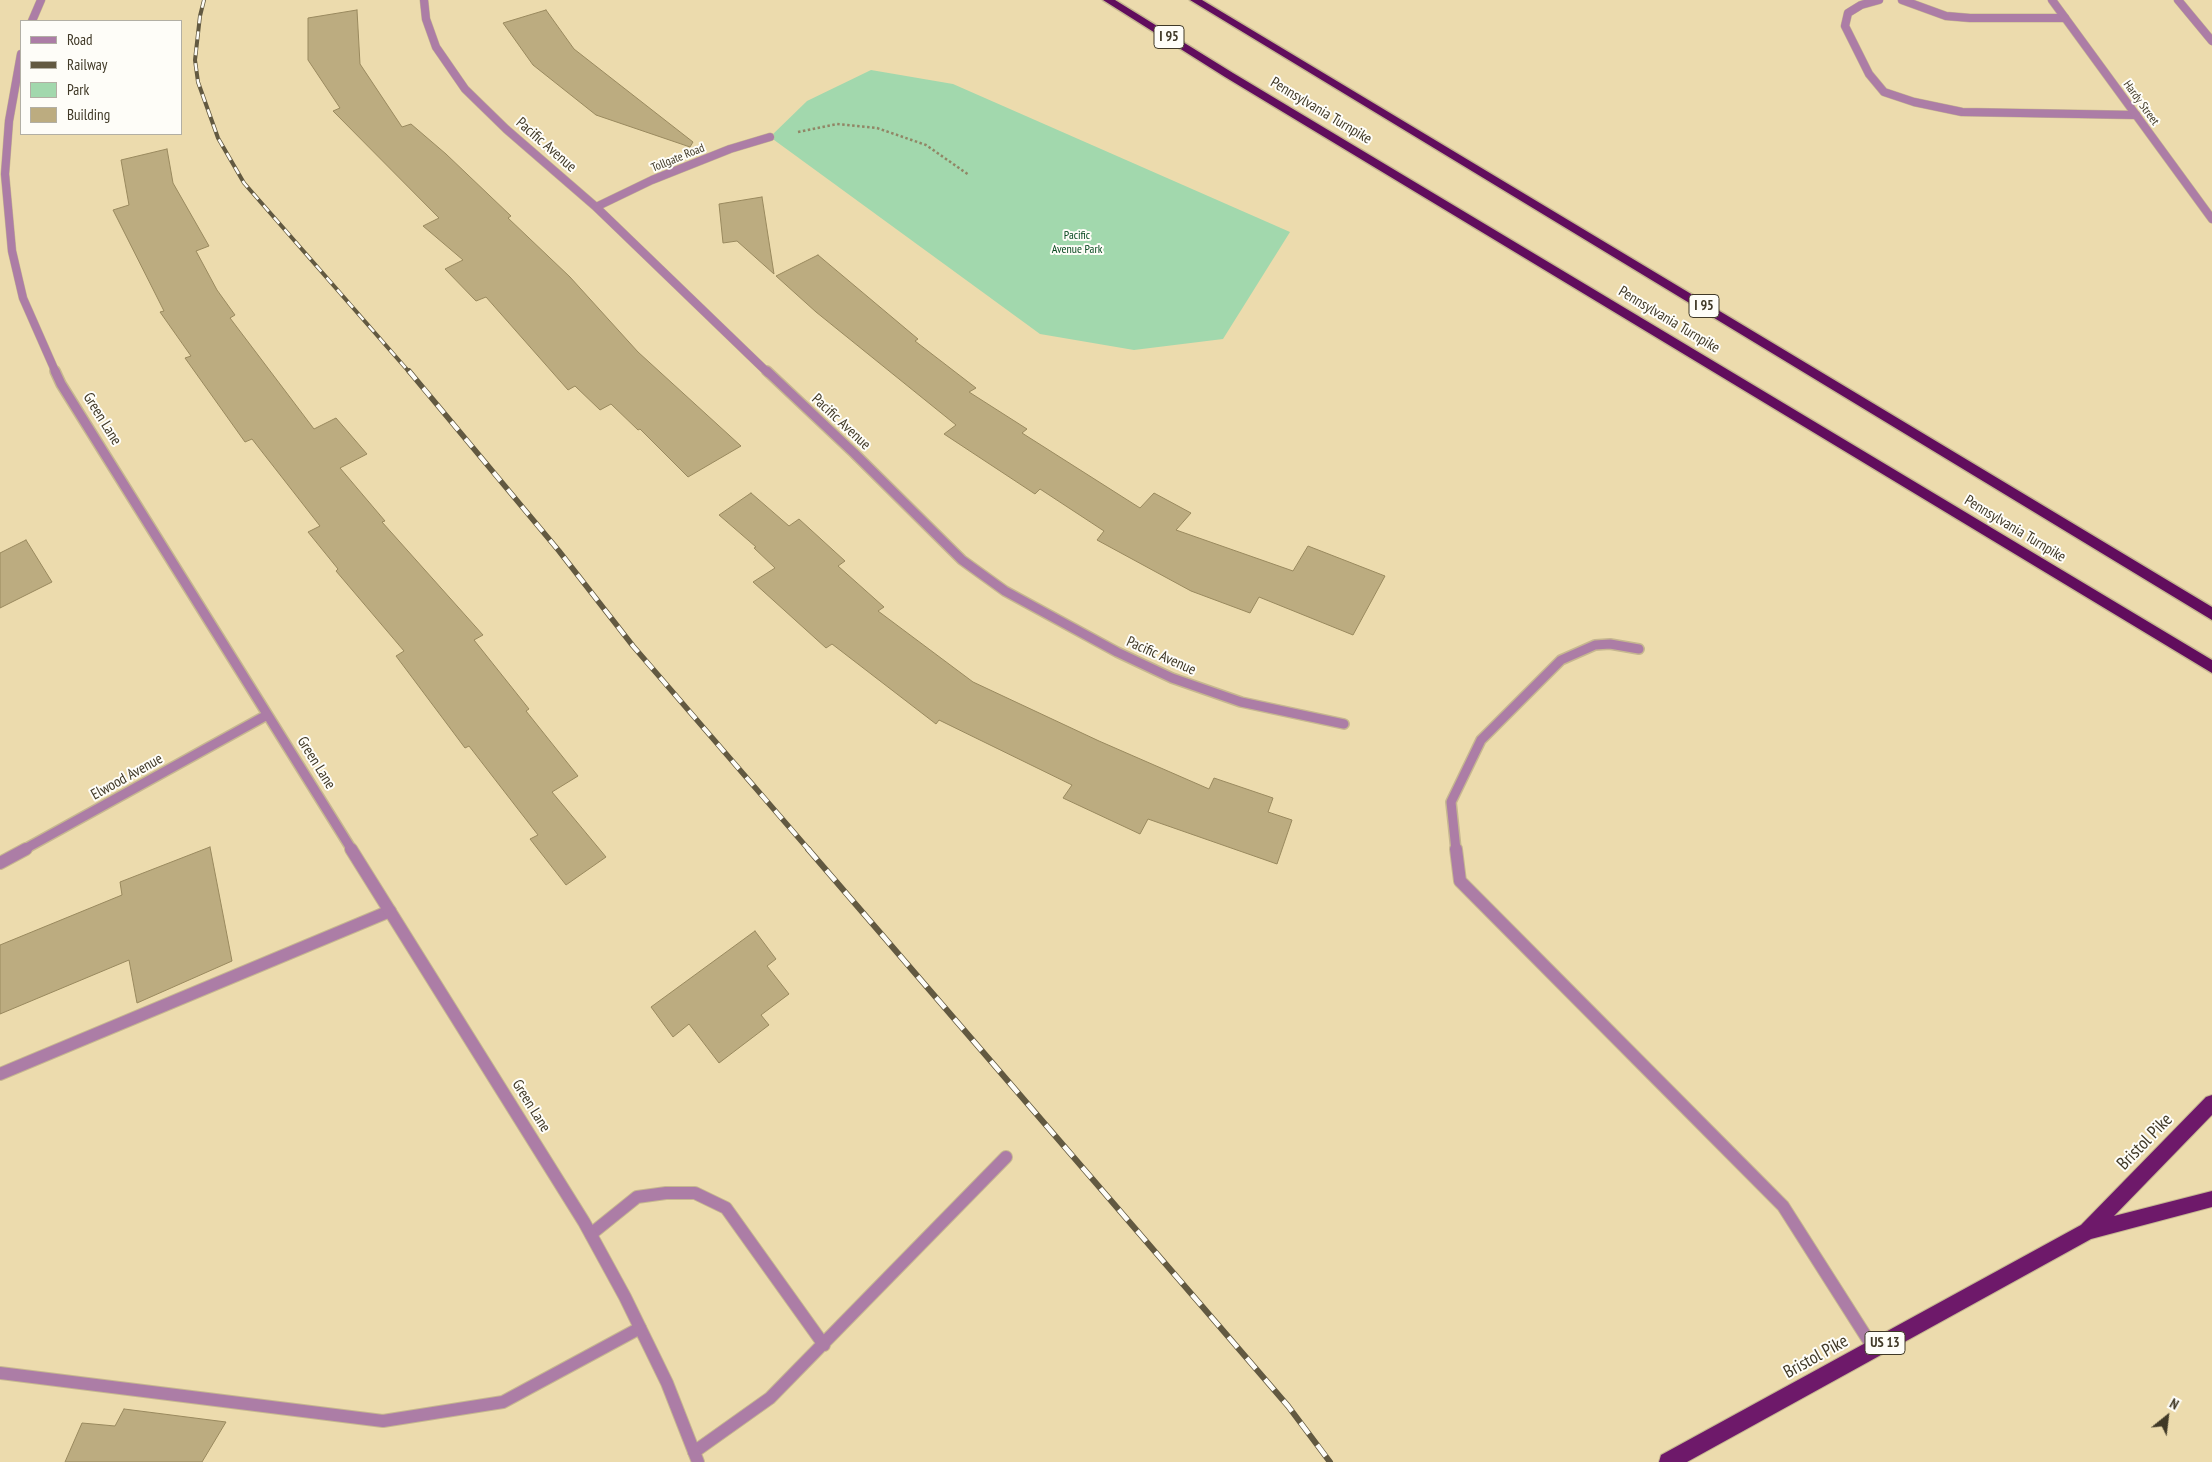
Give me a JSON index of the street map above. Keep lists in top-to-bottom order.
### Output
{
  "streets": {
    "highway": [
      "I 95",
      "Pennsylvania Turnpike",
      "Bristol Pike",
      "US 13"
    ],
    "street": [
      "Hardy Street",
      "Pacific Avenue",
      "Tollgate Road",
      "Green Lane",
      "Elwood Avenue"
    ]
  },
  "crossings": [
    ["Pacific Avenue", "Tollgate Road"],
    ["Green Lane", "Elwood Avenue"]
  ],
  "parks": ["Pacific Avenue Park"],
  "legend": [
    "Road",
    "Railway",
    "Park",
    "Building"
  ],
  "north": "top right"
}
